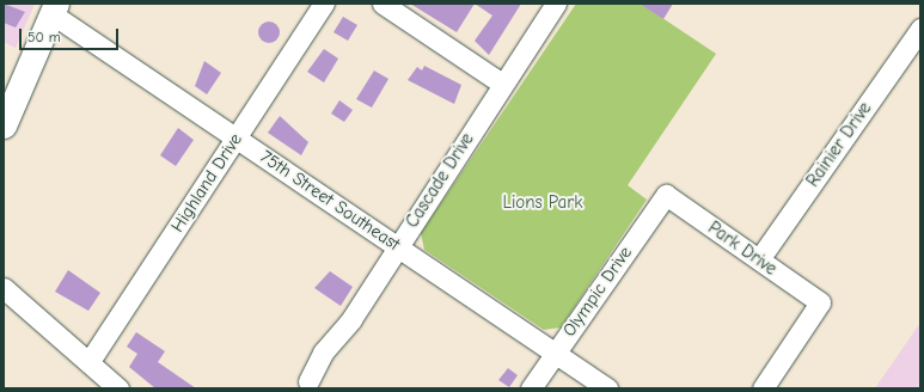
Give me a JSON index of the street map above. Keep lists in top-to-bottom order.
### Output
{
  "streets": {
    "street": [
      "Rainier Drive",
      "Cascade Drive",
      "Highland Drive",
      "75th Street Southeast",
      "Park Drive",
      "Olympic Drive"
    ]
  },
  "crossings": [
    ["Rainier Drive", "Park Drive"],
    ["Cascade Drive", "75th Street Southeast"],
    ["Highland Drive", "75th Street Southeast"],
    ["75th Street Southeast", "Olympic Drive"],
    ["Park Drive", "Olympic Drive"]
  ],
  "parks": ["Lions Park"],
  "scale_bar": "50 m"
}
